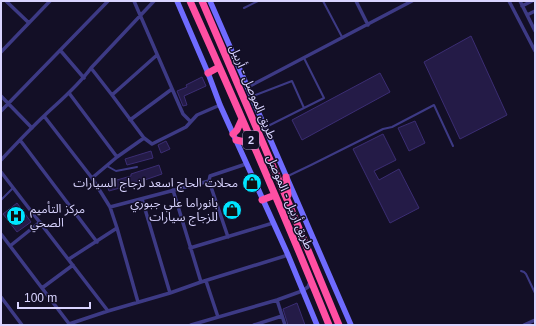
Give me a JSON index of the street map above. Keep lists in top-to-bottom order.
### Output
{
  "streets": {
    "highway": ["طريق الموصل - أربيل", "2", "طريق أربيل - الموصل"]
  },
  "places": {
    "shop": ["محلات الحاج اسعد لزجاج السيارات", "بانوراما علي جبوري للزجاج سيارات"],
    "hospital": ["مركز التأميم الصحي"]
  },
  "scale_bar": "100 m"
}
